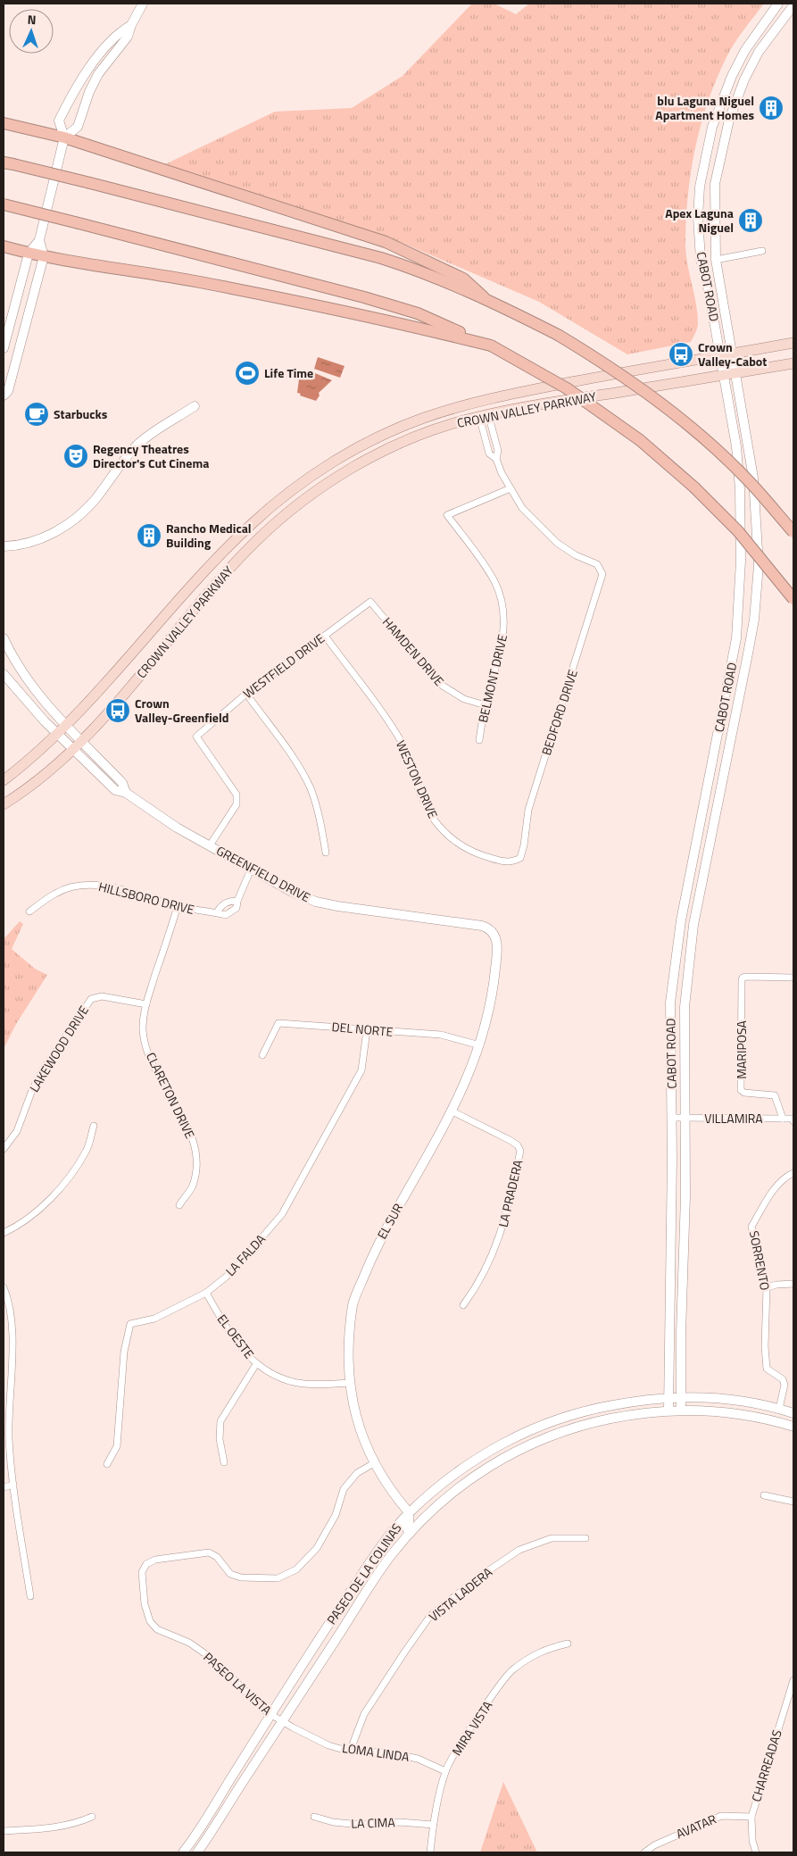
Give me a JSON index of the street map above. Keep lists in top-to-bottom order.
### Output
{
  "streets": {
    "main road": [
      "CABOT ROAD",
      "CROWN VALLEY PARKWAY",
      "GREENFIELD DRIVE",
      "EL SUR",
      "PASEO DE LA COLINAS"
    ],
    "street": [
      "HAMDEN DRIVE",
      "WESTFIELD DRIVE",
      "BELMONT DRIVE",
      "BEDFORD DRIVE",
      "WESTON DRIVE",
      "HILLSBORO DRIVE",
      "DEL NORTE",
      "LAKEWOOD DRIVE",
      "MARIPOSA",
      "CLARETON DRIVE",
      "VILLAMIRA",
      "LA PRADERA",
      "LA FALDA",
      "SORRENTO",
      "EL OESTE",
      "VISTA LADERA",
      "PASEO LA VISTA",
      "MIRA VISTA",
      "LOMA LINDA",
      "CHARREADAS",
      "LA CIMA",
      "AVATAR"
    ]
  },
  "crossings": [
    ["CABOT ROAD", "CROWN VALLEY PARKWAY"],
    ["CABOT ROAD", "VILLAMIRA"],
    ["CABOT ROAD", "PASEO DE LA COLINAS"],
    ["CROWN VALLEY PARKWAY", "GREENFIELD DRIVE"],
    ["HAMDEN DRIVE", "WESTFIELD DRIVE"],
    ["HAMDEN DRIVE", "BELMONT DRIVE"],
    ["WESTFIELD DRIVE", "WESTON DRIVE"],
    ["WESTFIELD DRIVE", "GREENFIELD DRIVE"],
    ["BELMONT DRIVE", "BEDFORD DRIVE"],
    ["BEDFORD DRIVE", "WESTON DRIVE"],
    ["GREENFIELD DRIVE", "HILLSBORO DRIVE"],
    ["GREENFIELD DRIVE", "EL SUR"],
    ["HILLSBORO DRIVE", "CLARETON DRIVE"],
    ["DEL NORTE", "EL SUR"],
    ["DEL NORTE", "LA FALDA"],
    ["LAKEWOOD DRIVE", "CLARETON DRIVE"],
    ["MARIPOSA", "VILLAMIRA"],
    ["LA PRADERA", "EL SUR"],
    ["EL SUR", "EL OESTE"],
    ["EL SUR", "PASEO DE LA COLINAS"],
    ["EL SUR", "PASEO LA VISTA"],
    ["LA FALDA", "EL OESTE"],
    ["SORRENTO", "PASEO DE LA COLINAS"],
    ["PASEO DE LA COLINAS", "PASEO LA VISTA"],
    ["PASEO DE LA COLINAS", "LOMA LINDA"],
    ["VISTA LADERA", "LOMA LINDA"],
    ["PASEO LA VISTA", "LOMA LINDA"],
    ["MIRA VISTA", "LOMA LINDA"],
    ["MIRA VISTA", "LA CIMA"],
    ["CHARREADAS", "AVATAR"]
  ],
  "places": {
    "building": ["blu Laguna Niguel Apartment Homes", "Apex Laguna Niguel", "Rancho Medical Building"],
    "bus stop": ["Crown Valley-Cabot", "Crown Valley-Greenfield"],
    "sports": ["Life Time"],
    "cafe": ["Starbucks"],
    "theatre": ["Regency Theatres Director's Cut Cinema"]
  },
  "north": "top"
}
